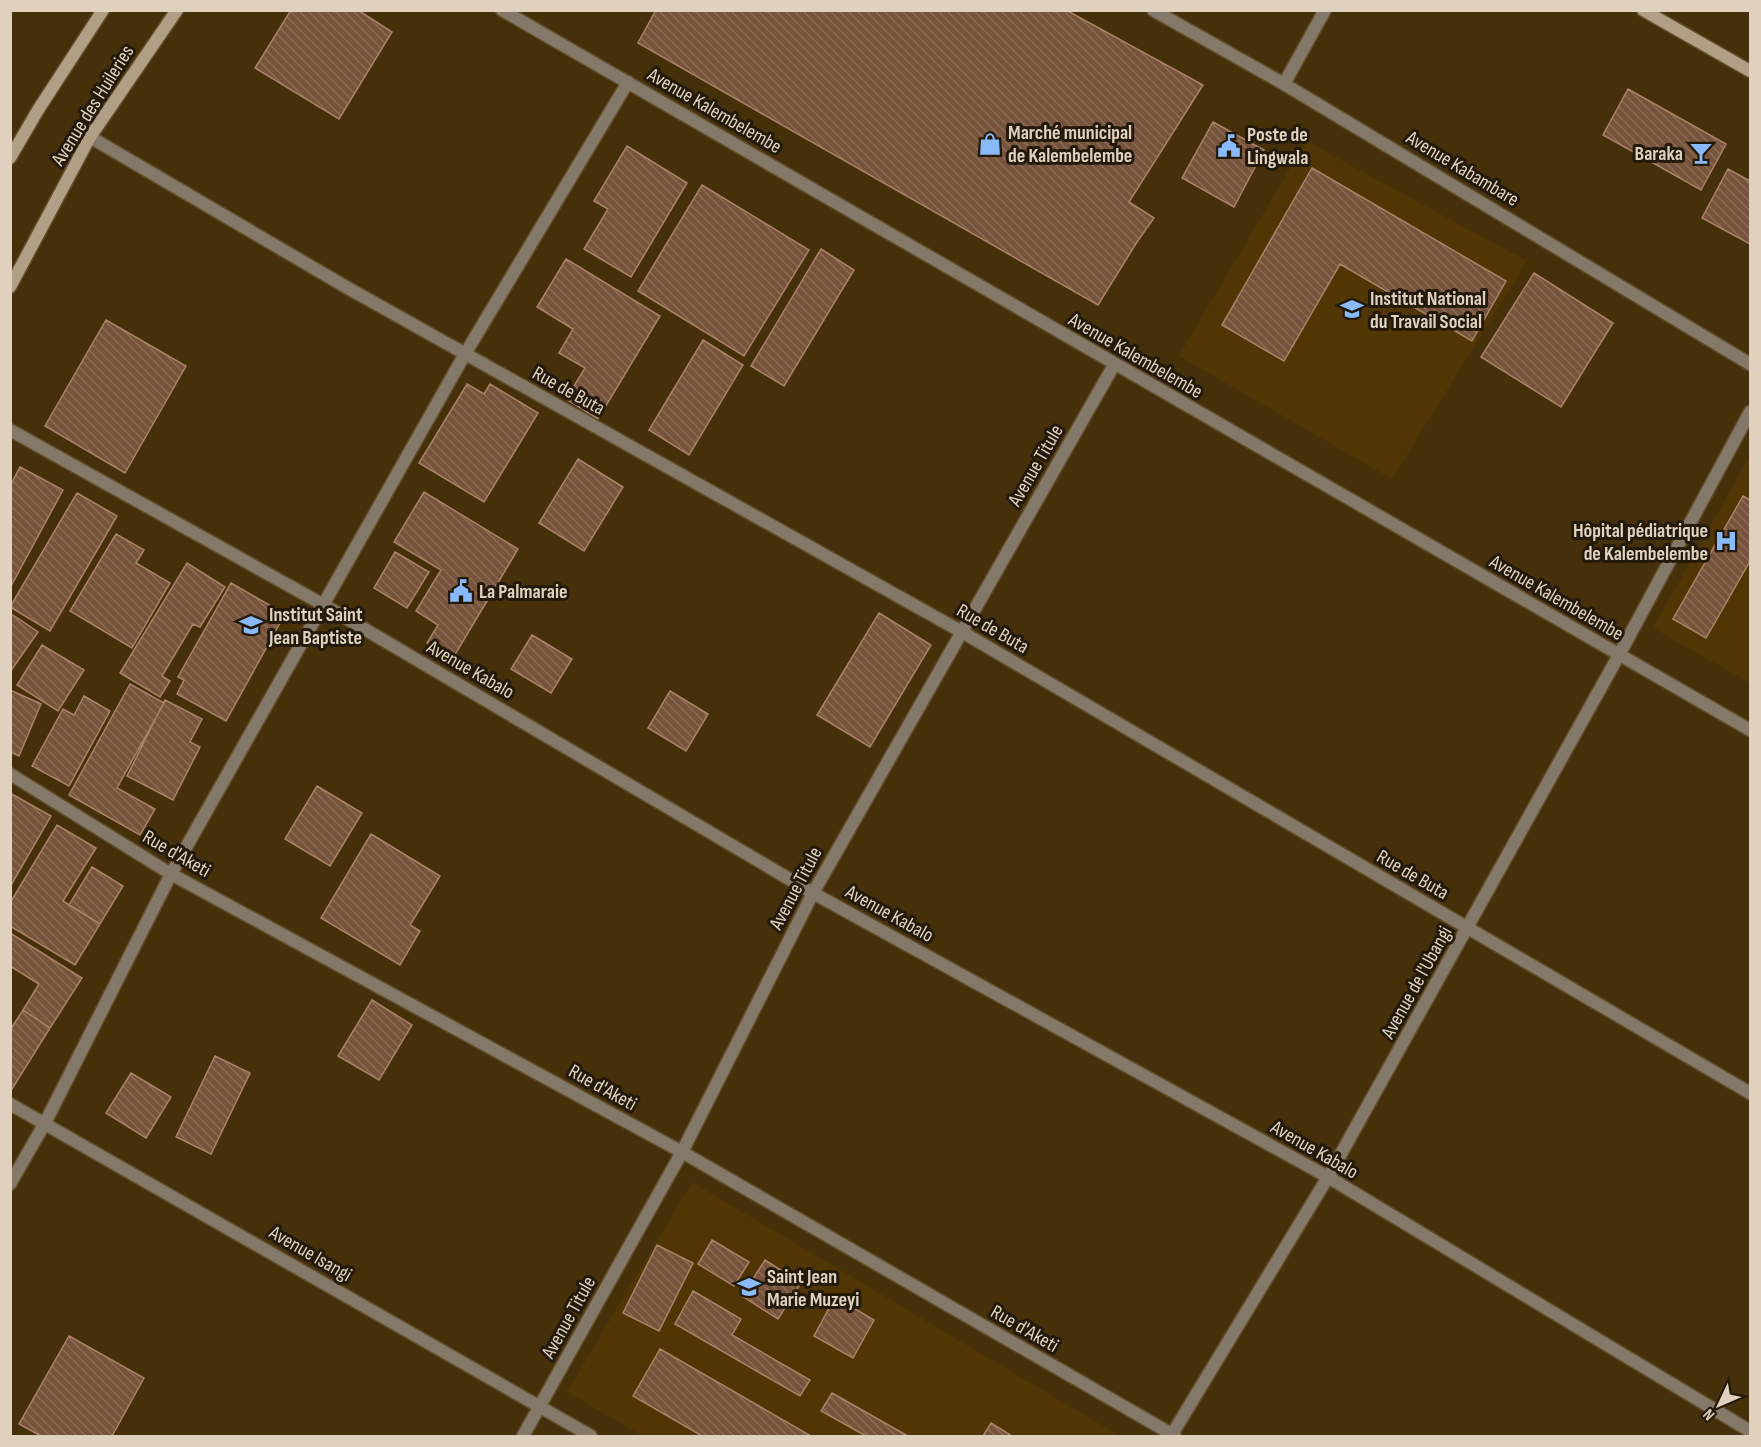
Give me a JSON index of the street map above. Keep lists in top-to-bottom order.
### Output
{
  "streets": {
    "main road": ["Avenue des Huileries"],
    "street": [
      "Avenue Kalembelembe",
      "Avenue Kabambare",
      "Rue de Buta",
      "Avenue Titule",
      "Avenue Kabalo",
      "Rue d'Aketi",
      "Avenue de l'Ubangi",
      "Avenue Isangi"
    ]
  },
  "crossings": [
    ["Avenue des Huileries", "Rue de Buta"],
    ["Avenue Kalembelembe", "Avenue Titule"],
    ["Avenue Kalembelembe", "Avenue de l'Ubangi"],
    ["Rue de Buta", "Avenue Titule"],
    ["Rue de Buta", "Avenue de l'Ubangi"],
    ["Avenue Titule", "Avenue Kabalo"],
    ["Avenue Titule", "Rue d'Aketi"],
    ["Avenue Titule", "Avenue Isangi"],
    ["Avenue Kabalo", "Avenue de l'Ubangi"],
    ["Rue d'Aketi", "Avenue de l'Ubangi"]
  ],
  "places": {
    "shop": ["Marché municipal de Kalembelembe"],
    "public building": ["Poste de Lingwala", "La Palmaraie"],
    "bar": ["Baraka"],
    "school or university": ["Institut National du Travail Social", "Institut Saint Jean Baptiste", "Saint Jean Marie Muzeyi"],
    "hospital": ["Hôpital pédiatrique de Kalembelembe"]
  },
  "north": "bottom left"
}
